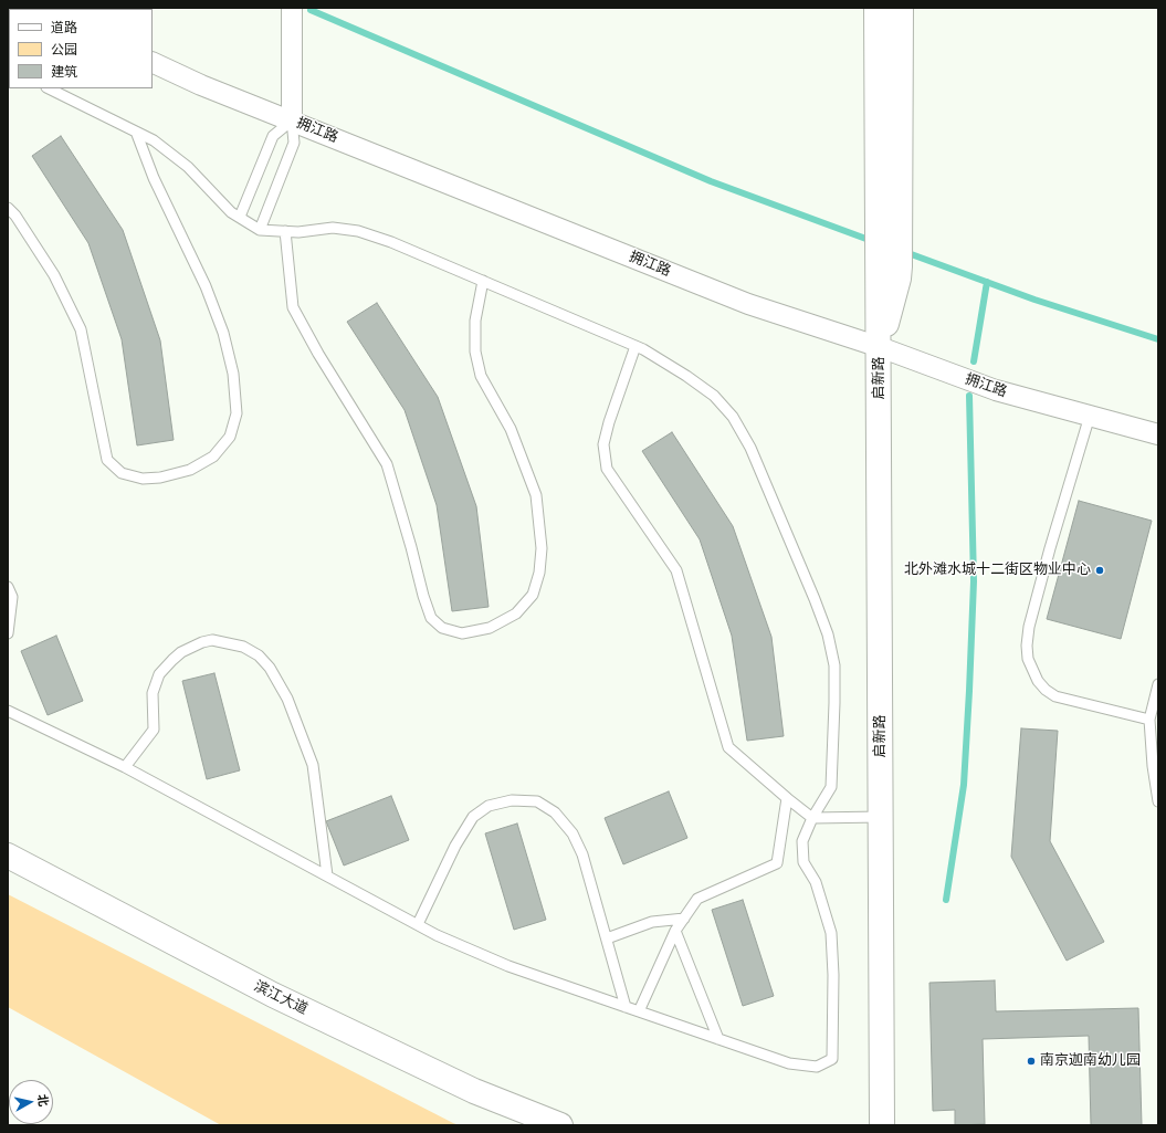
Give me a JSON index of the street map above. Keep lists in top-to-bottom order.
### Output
{
  "streets": {
    "street": ["拥江路", "启新路", "滨江大道"]
  },
  "crossings": [
    ["拥江路", "启新路"]
  ],
  "places": ["北外滩水城十二街区物业中心", "南京迦南幼儿园"],
  "legend": ["道路", "公园", "建筑"],
  "north": "right"
}
